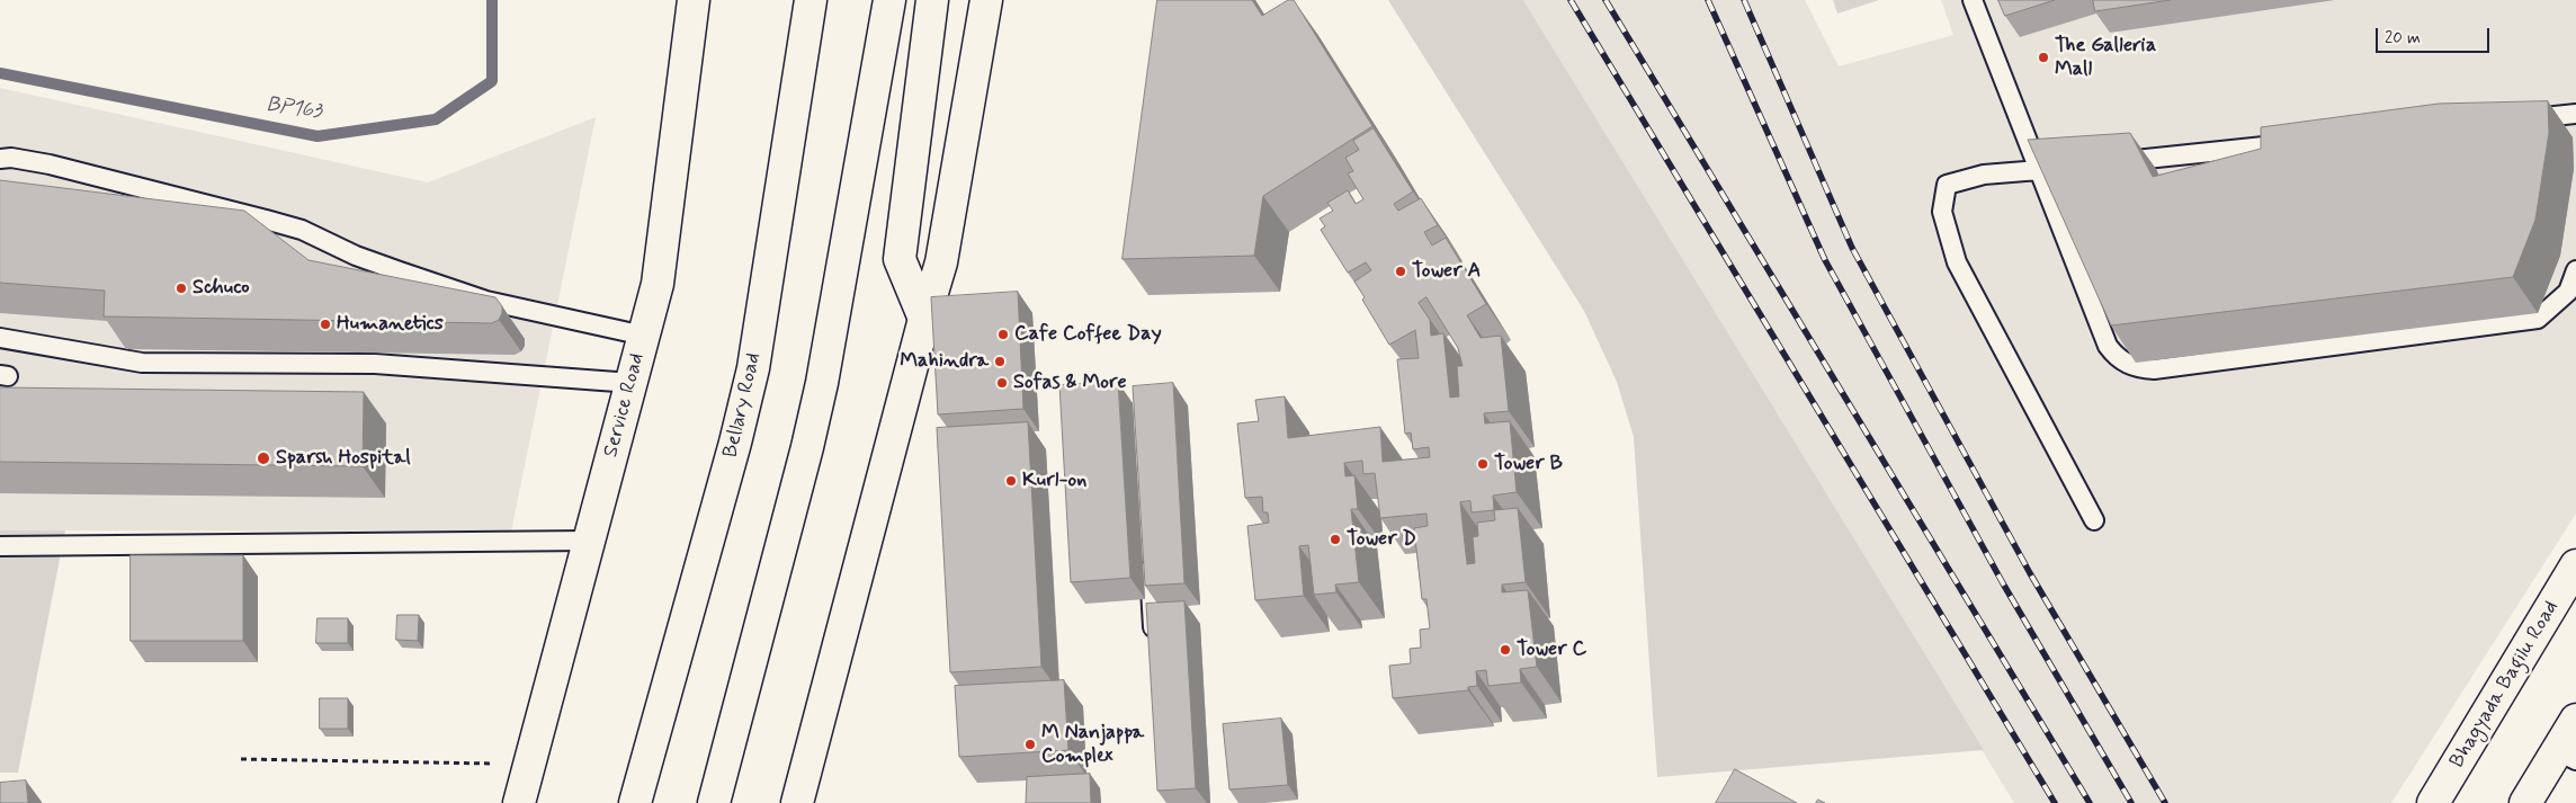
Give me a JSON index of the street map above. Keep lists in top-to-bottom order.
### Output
{
  "streets": {
    "main road": ["Service Road", "Bellary Road", "Bhagyada Bagilu Road"]
  },
  "water": ["BP163"],
  "places": [
    "The Galleria Mall",
    "Tower A",
    "Schuco",
    "Humanetics",
    "Cafe Coffee Day",
    "Mahindra",
    "Sofas & More",
    "Sparsh Hospital",
    "Tower B",
    "Kurl-on",
    "Tower D",
    "Tower C",
    "M Nanjappa Complex"
  ],
  "scale_bar": "20 m"
}
